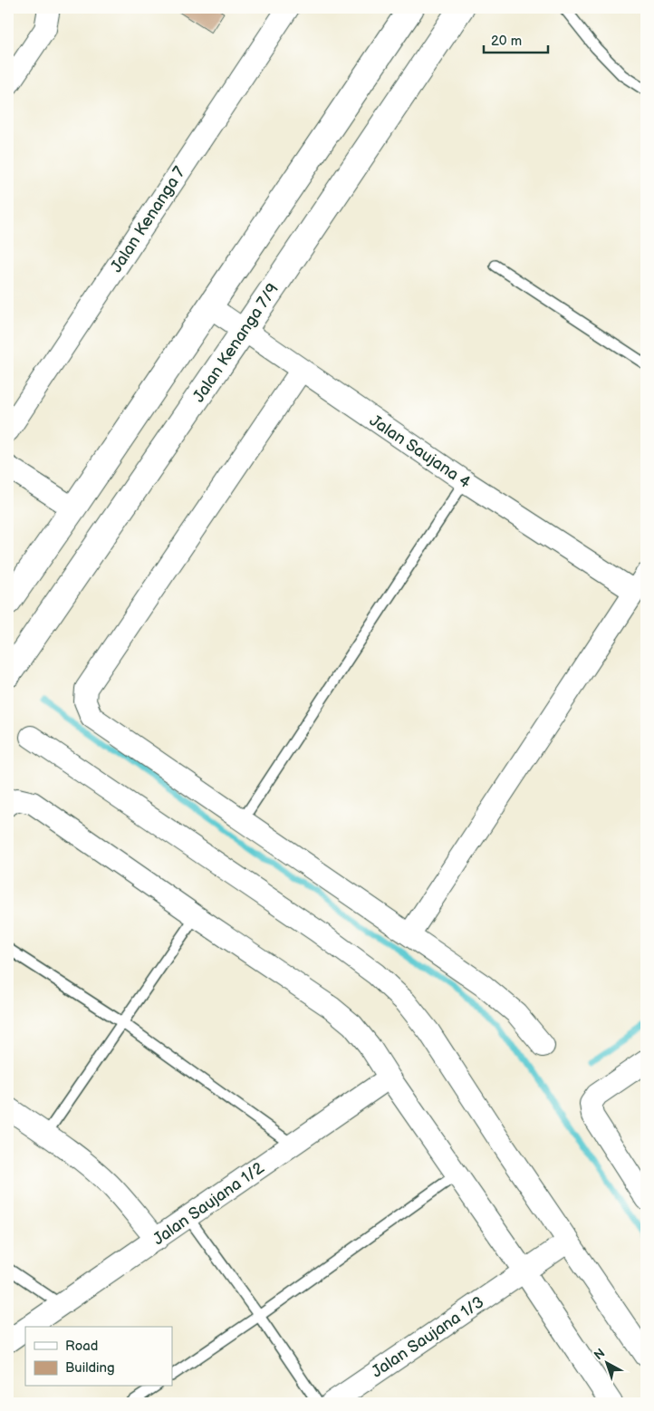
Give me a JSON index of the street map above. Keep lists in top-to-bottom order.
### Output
{
  "streets": {
    "street": [
      "Jalan Kenanga 7",
      "Jalan Kenanga 7/9",
      "Jalan Saujana 4",
      "Jalan Saujana 1/2",
      "Jalan Saujana 1/3"
    ]
  },
  "crossings": [
    ["Jalan Kenanga 7/9", "Jalan Saujana 4"]
  ],
  "legend": ["Road", "Building"],
  "scale_bar": "20 m",
  "north": "top left"
}
